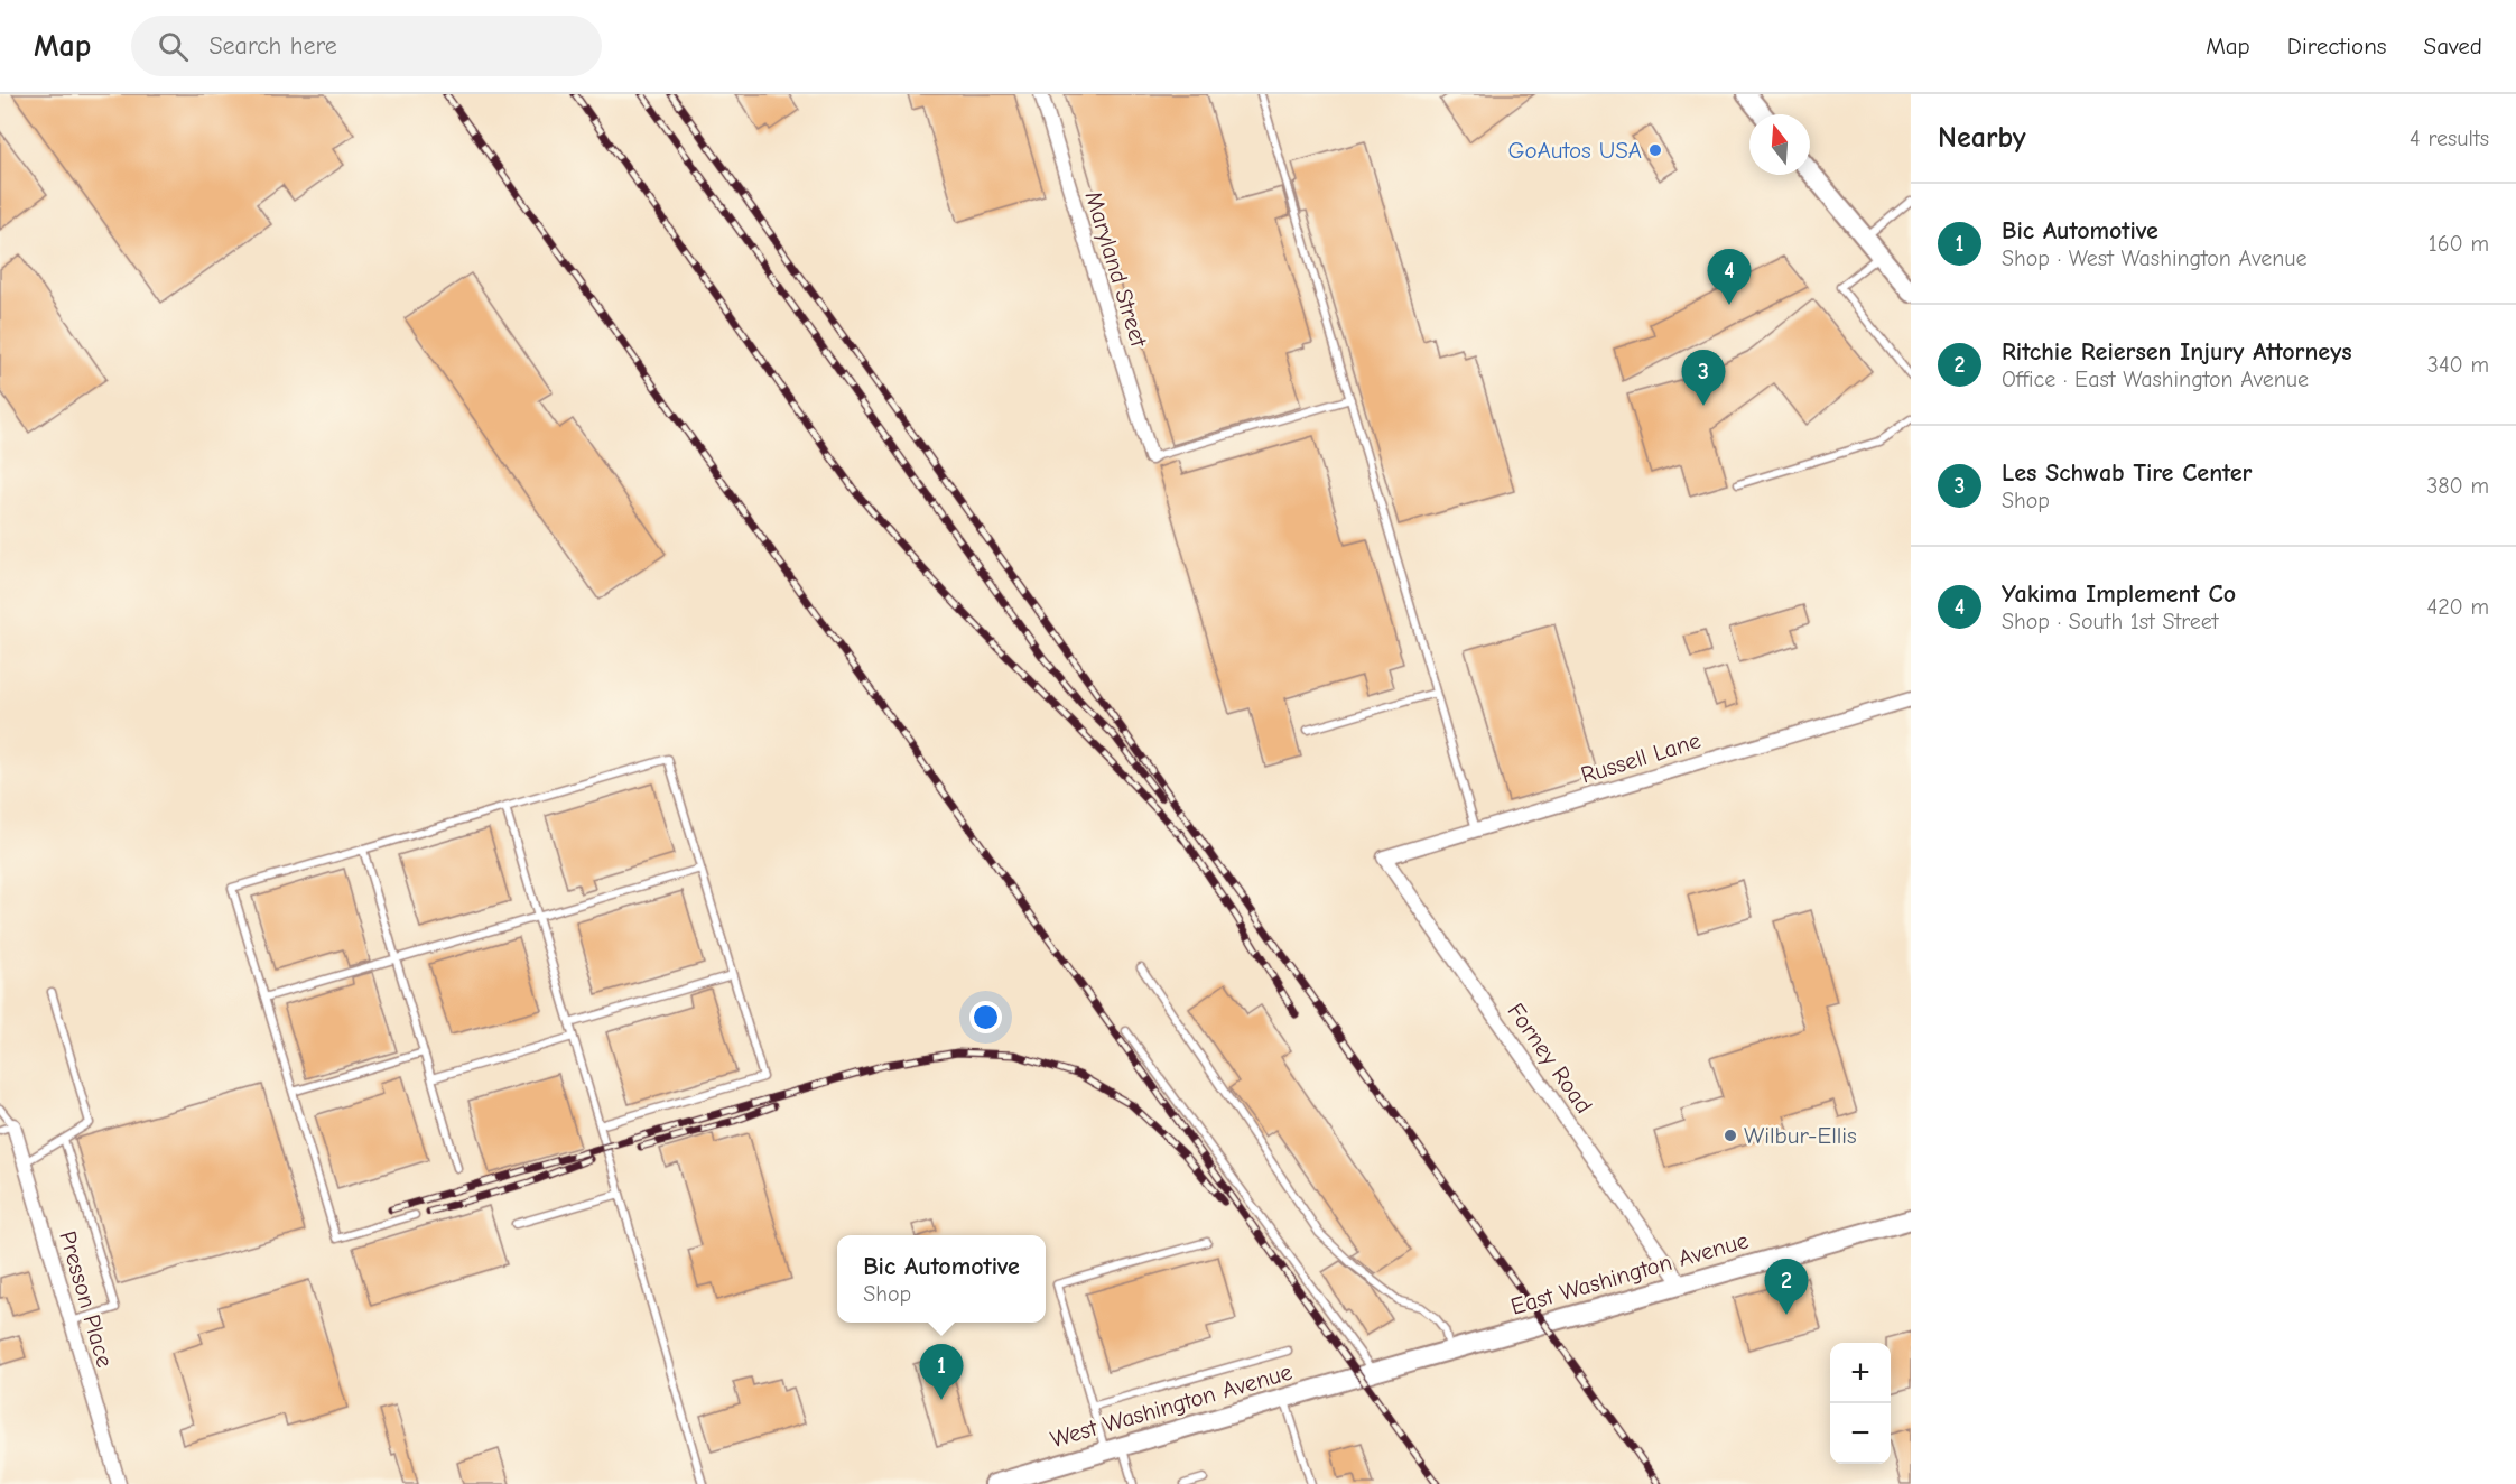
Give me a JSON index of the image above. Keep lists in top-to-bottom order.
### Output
{
  "streets": {
    "main road": ["East Washington Avenue", "West Washington Avenue"],
    "street": [
      "Maryland Street",
      "Russell Lane",
      "Forney Road",
      "Presson Place"
    ]
  },
  "crossings": [
    ["Russell Lane", "Forney Road"],
    ["Forney Road", "East Washington Avenue"],
    ["East Washington Avenue", "West Washington Avenue"]
  ],
  "places": ["GoAutos USA", "Wilbur-Ellis"],
  "north": "top",
  "page": {
    "header": "Map",
    "search": "Search here",
    "nav": ["Map", "Directions", "Saved"],
    "heading": ["Nearby", "4 results"],
    "list": [
      {
        "mark": "1",
        "name": "Bic Automotive",
        "note": "Shop · West Washington Avenue",
        "value": "160 m"
      },
      {
        "mark": "2",
        "name": "Ritchie Reiersen Injury Attorneys",
        "note": "Office · East Washington Avenue",
        "value": "340 m"
      },
      {
        "mark": "3",
        "name": "Les Schwab Tire Center",
        "note": "Shop",
        "value": "380 m"
      },
      {
        "mark": "4",
        "name": "Yakima Implement Co",
        "note": "Shop · South 1st Street",
        "value": "420 m"
      }
    ],
    "pins": [
      "4",
      "3",
      "2",
      "1"
    ],
    "popup": ["Bic Automotive", "Shop"],
    "map_buttons": ["+", "−"]
  }
}
